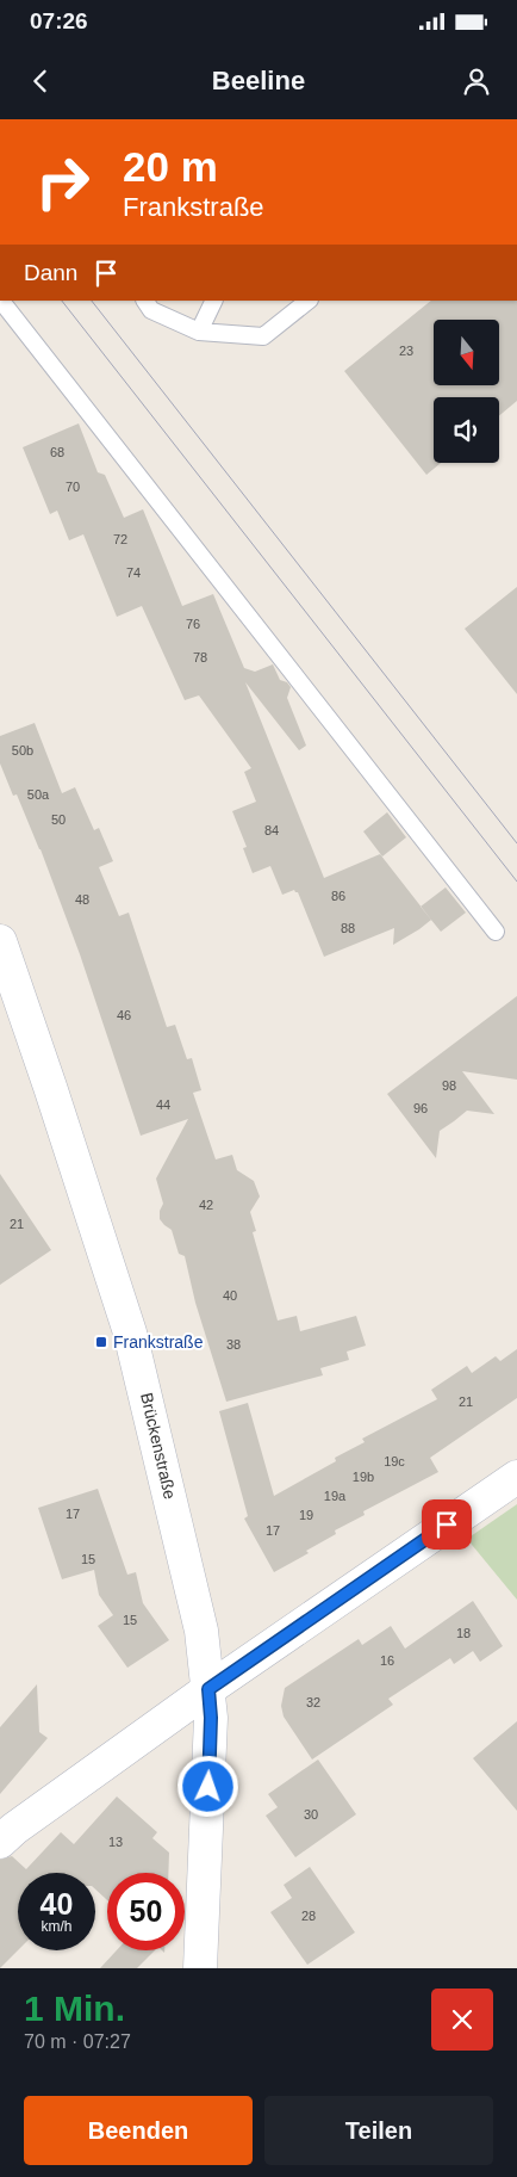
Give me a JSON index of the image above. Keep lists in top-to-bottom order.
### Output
{
  "streets": {
    "main road": ["Brückenstraße"]
  },
  "places": {
    "transit": ["Frankstraße"]
  },
  "house_numbers": [
    "23",
    "68",
    "70",
    "72",
    "74",
    "76",
    "78",
    "50b",
    "50a",
    "50",
    "84",
    "86",
    "48",
    "88",
    "46",
    "98",
    "44",
    "96",
    "42",
    "21",
    "40",
    "38",
    "21",
    "19c",
    "19b",
    "19a",
    "17",
    "19",
    "17",
    "15",
    "15",
    "18",
    "16",
    "32",
    "30",
    "13",
    "28"
  ],
  "north": "bottom",
  "page": {
    "status": "07:26",
    "header": "Beeline",
    "turn": ["20 m", "Frankstraße"],
    "then": "Dann",
    "speed": "40 km/h",
    "limit": "50",
    "heading": ["1 Min.", "70 m · 07:27"],
    "buttons": ["Beenden", "Teilen"]
  }
}
